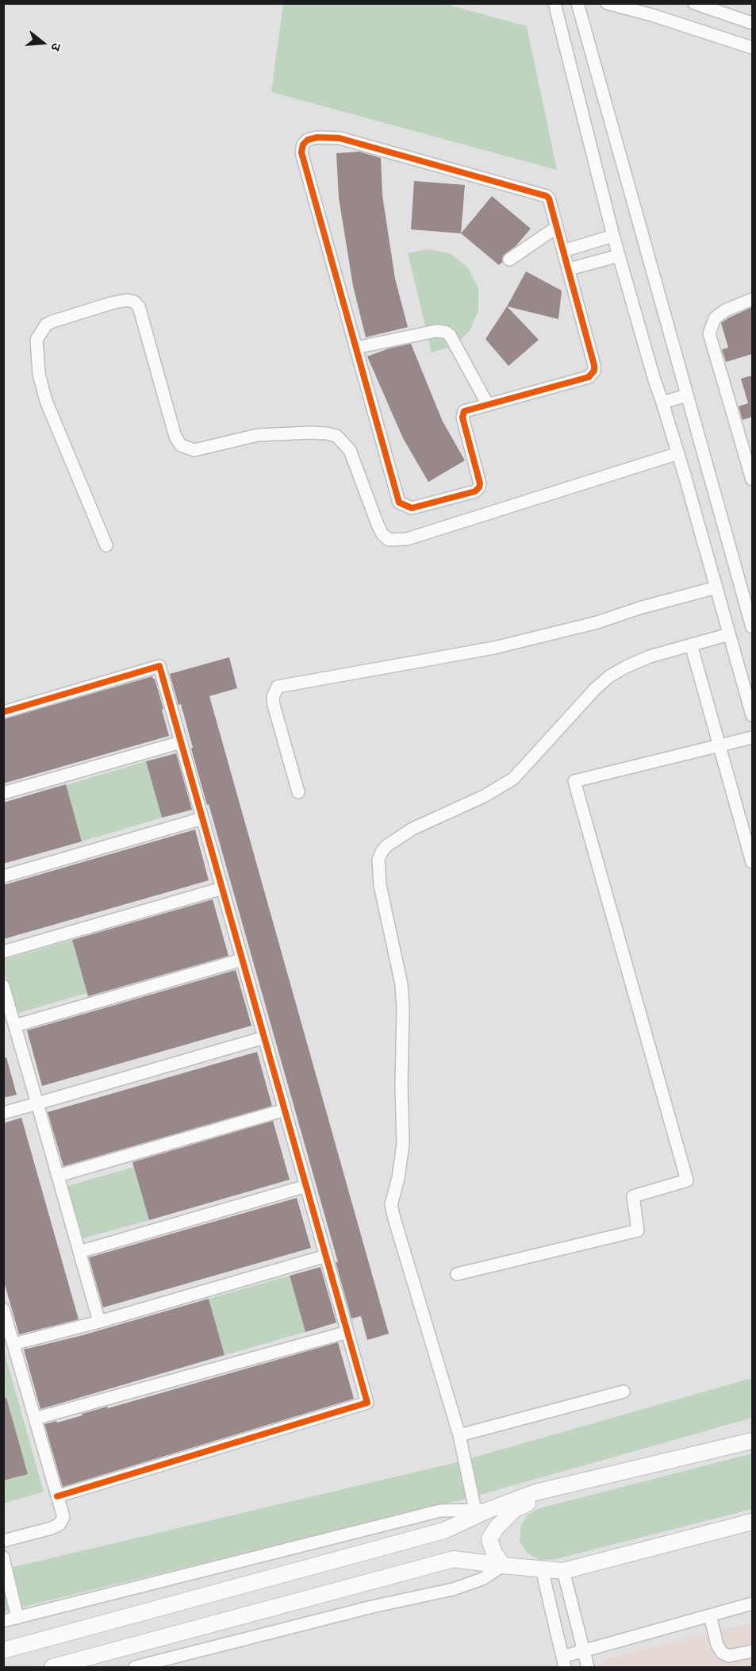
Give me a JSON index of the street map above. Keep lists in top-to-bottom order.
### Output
{
  "north": "right"
}
